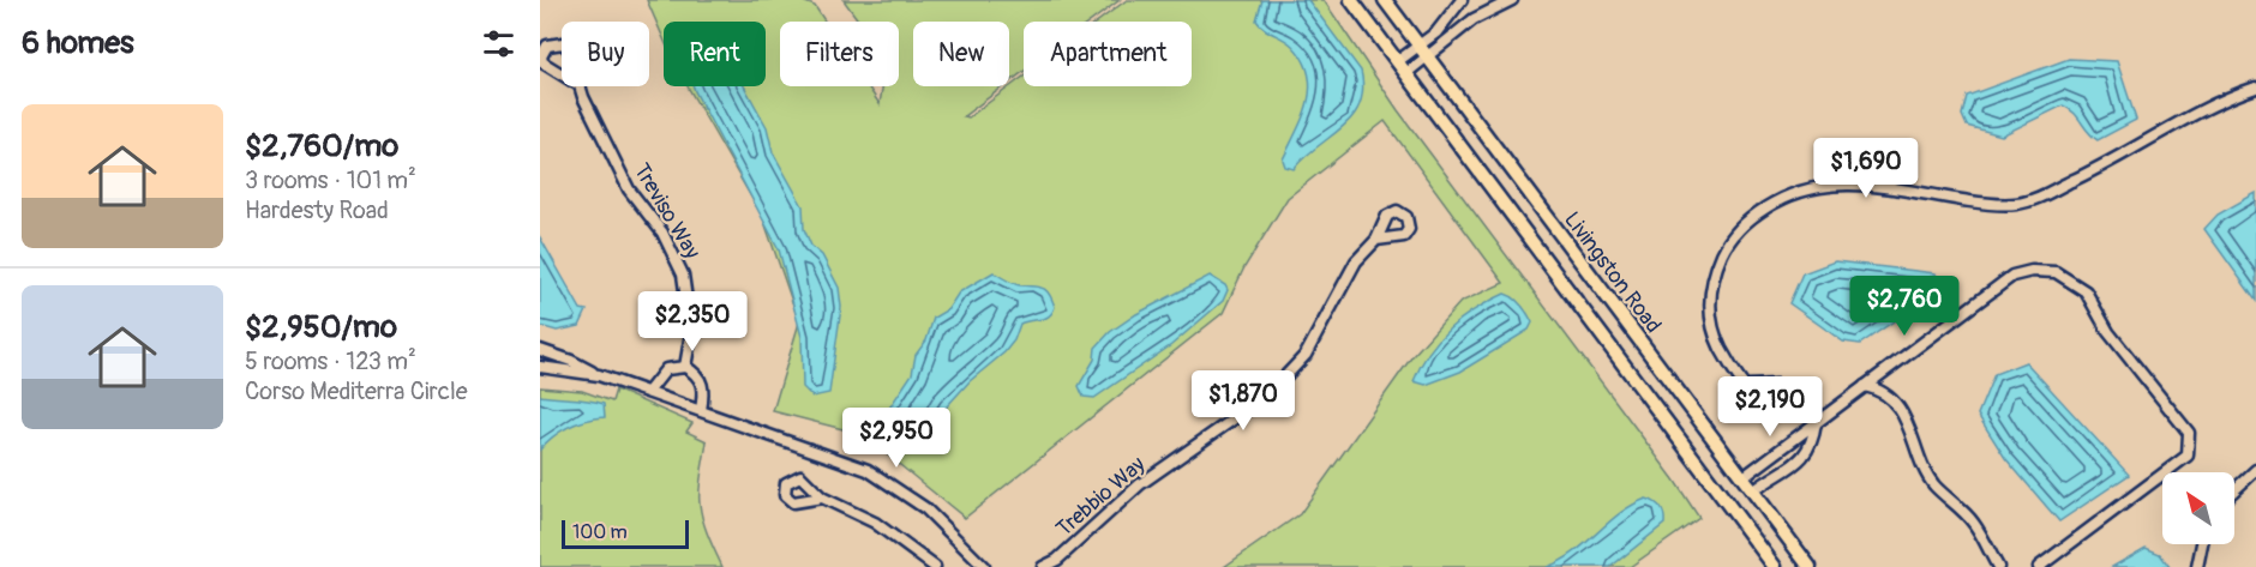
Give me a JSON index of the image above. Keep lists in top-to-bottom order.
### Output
{
  "streets": {
    "main road": ["Livingston Road"],
    "street": ["Treviso Way", "Trebbio Way"]
  },
  "scale_bar": "100 m",
  "north": "top left",
  "page": {
    "heading": "6 homes",
    "chip": [
      "Buy",
      "Rent",
      "Filters",
      "New",
      "Apartment"
    ],
    "list": [
      {
        "name": "$2,760/mo",
        "note": "3 rooms · 101 m² · Hardesty Road"
      },
      {
        "name": "$2,950/mo",
        "note": "5 rooms · 123 m² · Corso Mediterra Circle"
      }
    ],
    "price": [
      "$1,690",
      "$2,760",
      "$2,350",
      "$1,870",
      "$2,190",
      "$2,950"
    ],
    "scale": "100 m"
  }
}
